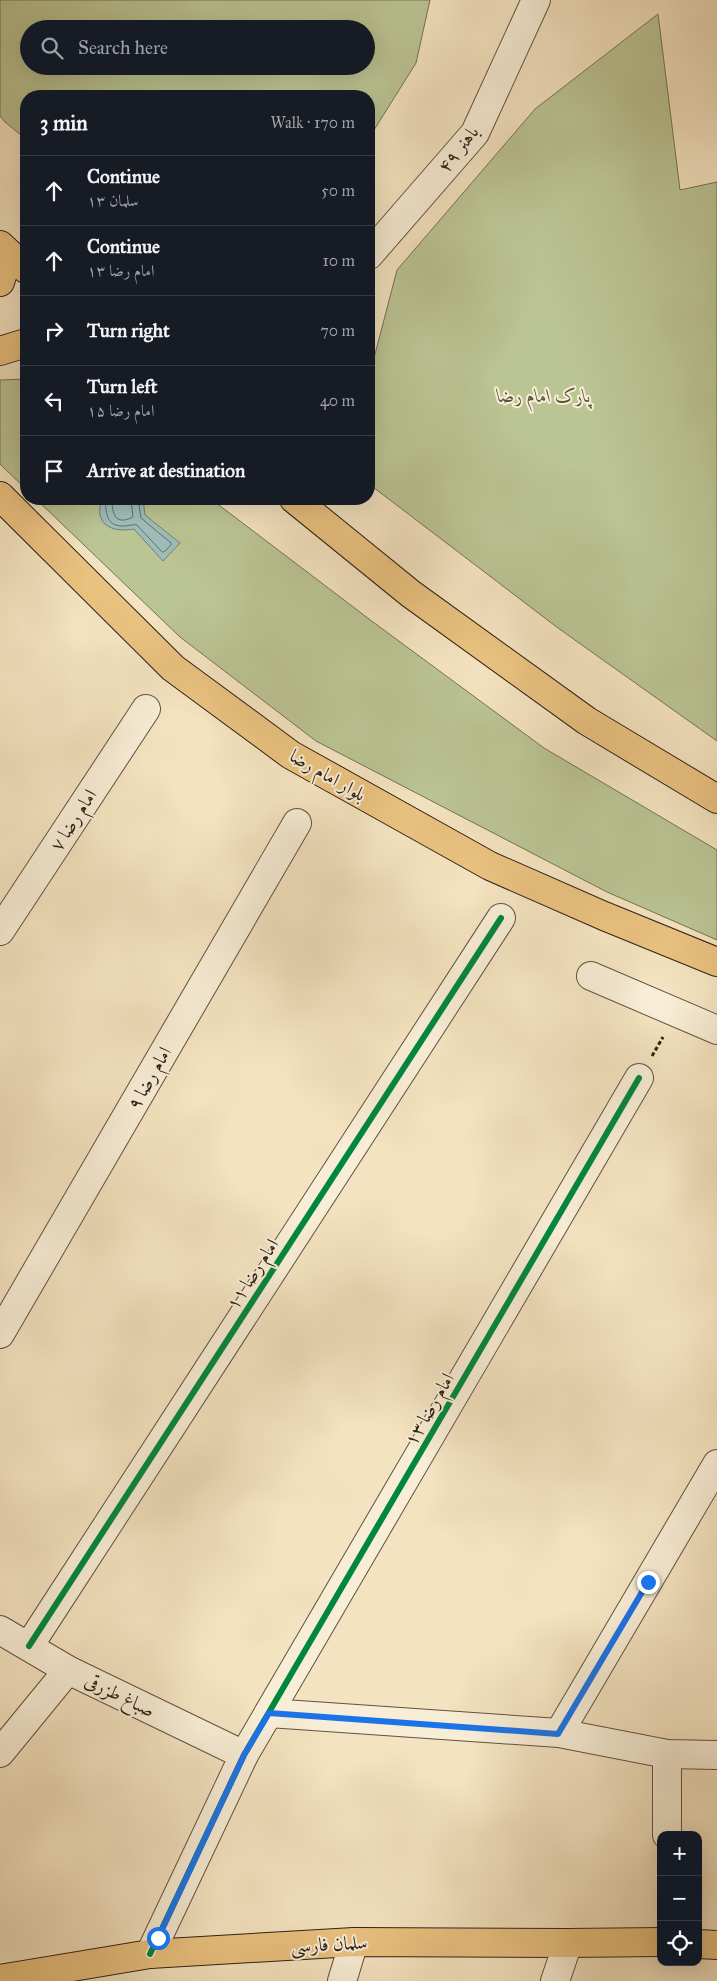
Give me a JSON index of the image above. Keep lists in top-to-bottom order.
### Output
{
  "streets": {
    "main road": ["بلوار امام رضا", "سلمان فارسی"],
    "street": [
      "باهنر ۴۹",
      "امام رضا ۷",
      "امام رضا ۹",
      "امام رضا ۱۱",
      "امام رضا ۱۳",
      "صباغ طزرقی"
    ]
  },
  "crossings": [
    ["امام رضا ۱۱", "صباغ طزرقی"],
    ["امام رضا ۱۳", "صباغ طزرقی"],
    ["امام رضا ۱۳", "سلمان فارسی"]
  ],
  "parks": ["پارک امام رضا"],
  "page": {
    "search": "Search here",
    "heading": ["3 min", "Walk · 170 m"],
    "list": [
      ["Continue", "سلمان ۱۳", "50 m"],
      ["Continue", "امام رضا ۱۳", "10 m"],
      ["Turn right", "70 m"],
      ["Turn left", "امام رضا ۱۵", "40 m"],
      "Arrive at destination"
    ],
    "map_buttons": ["+", "−"]
  }
}
